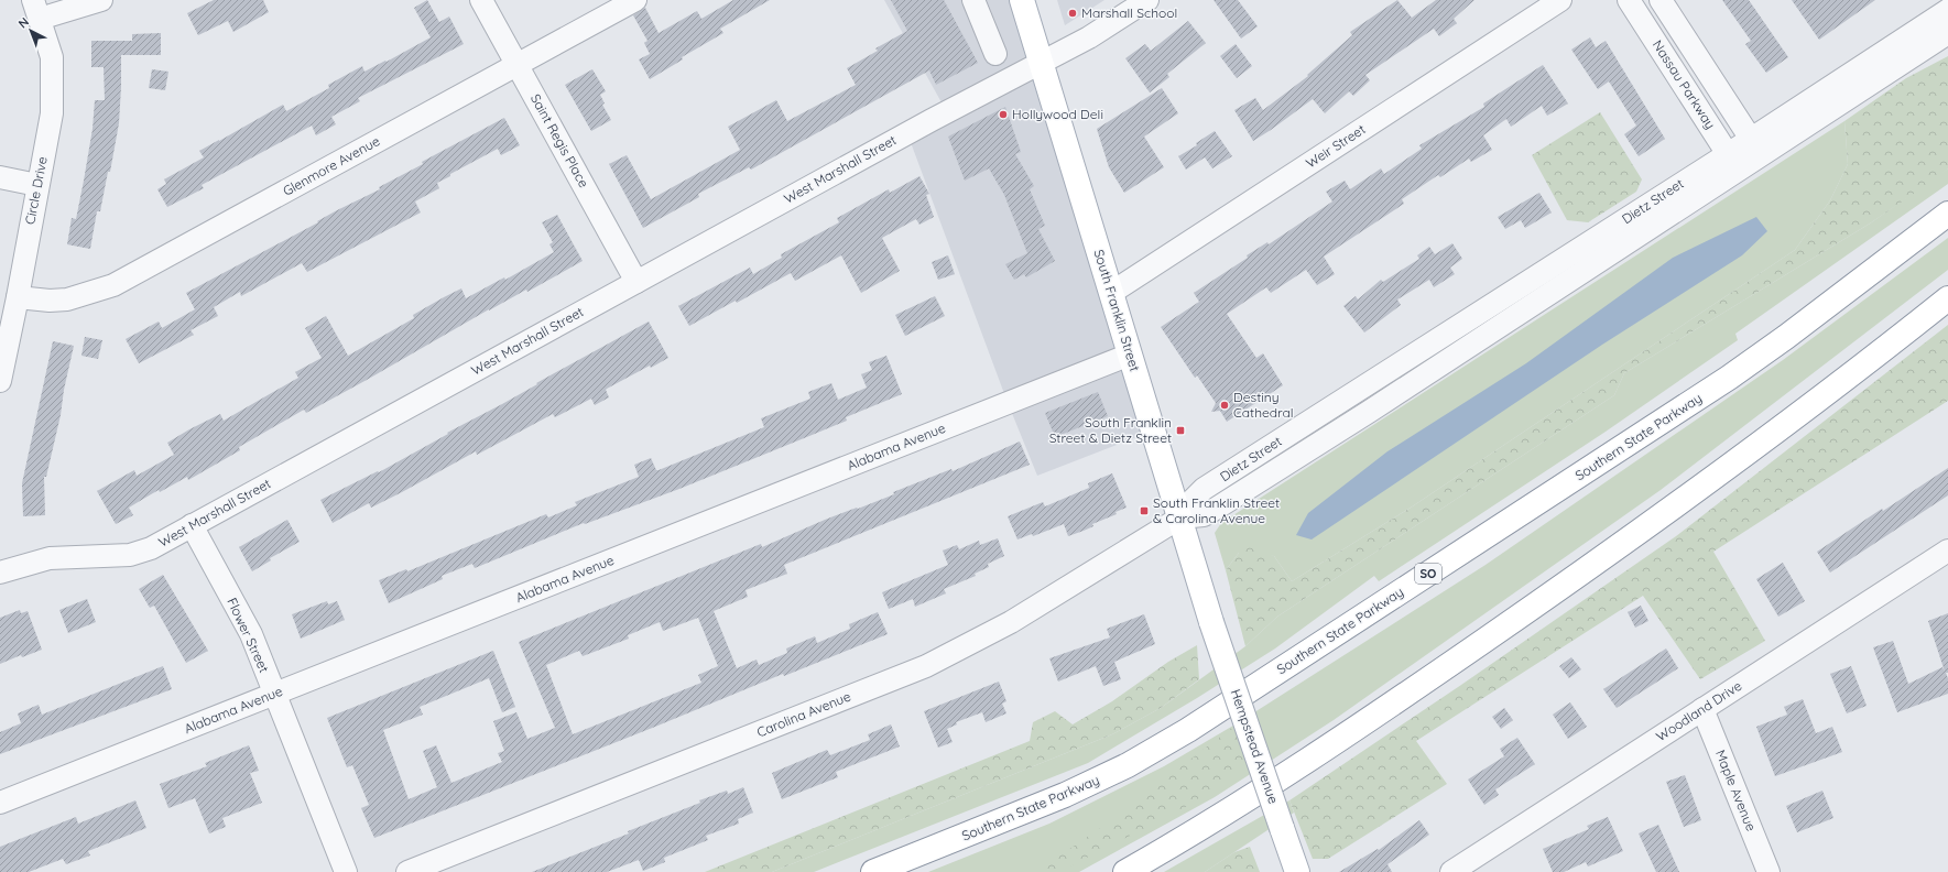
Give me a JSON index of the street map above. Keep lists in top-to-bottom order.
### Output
{
  "streets": {
    "main road": [
      "South Franklin Street",
      "Southern State Parkway",
      "SO",
      "Hempstead Avenue"
    ],
    "street": [
      "Nassau Parkway",
      "Saint Regis Place",
      "Weir Street",
      "Glenmore Avenue",
      "West Marshall Street",
      "Circle Drive",
      "Dietz Street",
      "Alabama Avenue",
      "Flower Street",
      "Woodland Drive",
      "Carolina Avenue",
      "Maple Avenue"
    ]
  },
  "crossings": [
    ["Nassau Parkway", "Dietz Street"],
    ["Saint Regis Place", "Glenmore Avenue"],
    ["Saint Regis Place", "West Marshall Street"],
    ["Weir Street", "South Franklin Street"],
    ["Glenmore Avenue", "Circle Drive"],
    ["West Marshall Street", "South Franklin Street"],
    ["West Marshall Street", "Flower Street"],
    ["Dietz Street", "South Franklin Street"],
    ["Dietz Street", "Carolina Avenue"],
    ["South Franklin Street", "Alabama Avenue"],
    ["South Franklin Street", "Carolina Avenue"],
    ["South Franklin Street", "Hempstead Avenue"],
    ["Alabama Avenue", "Flower Street"],
    ["Woodland Drive", "Maple Avenue"]
  ],
  "places": {
    "other": ["Marshall School", "Hollywood Deli", "Destiny Cathedral"],
    "transit": ["South Franklin Street & Dietz Street", "South Franklin Street & Carolina Avenue"]
  },
  "north": "top left"
}
